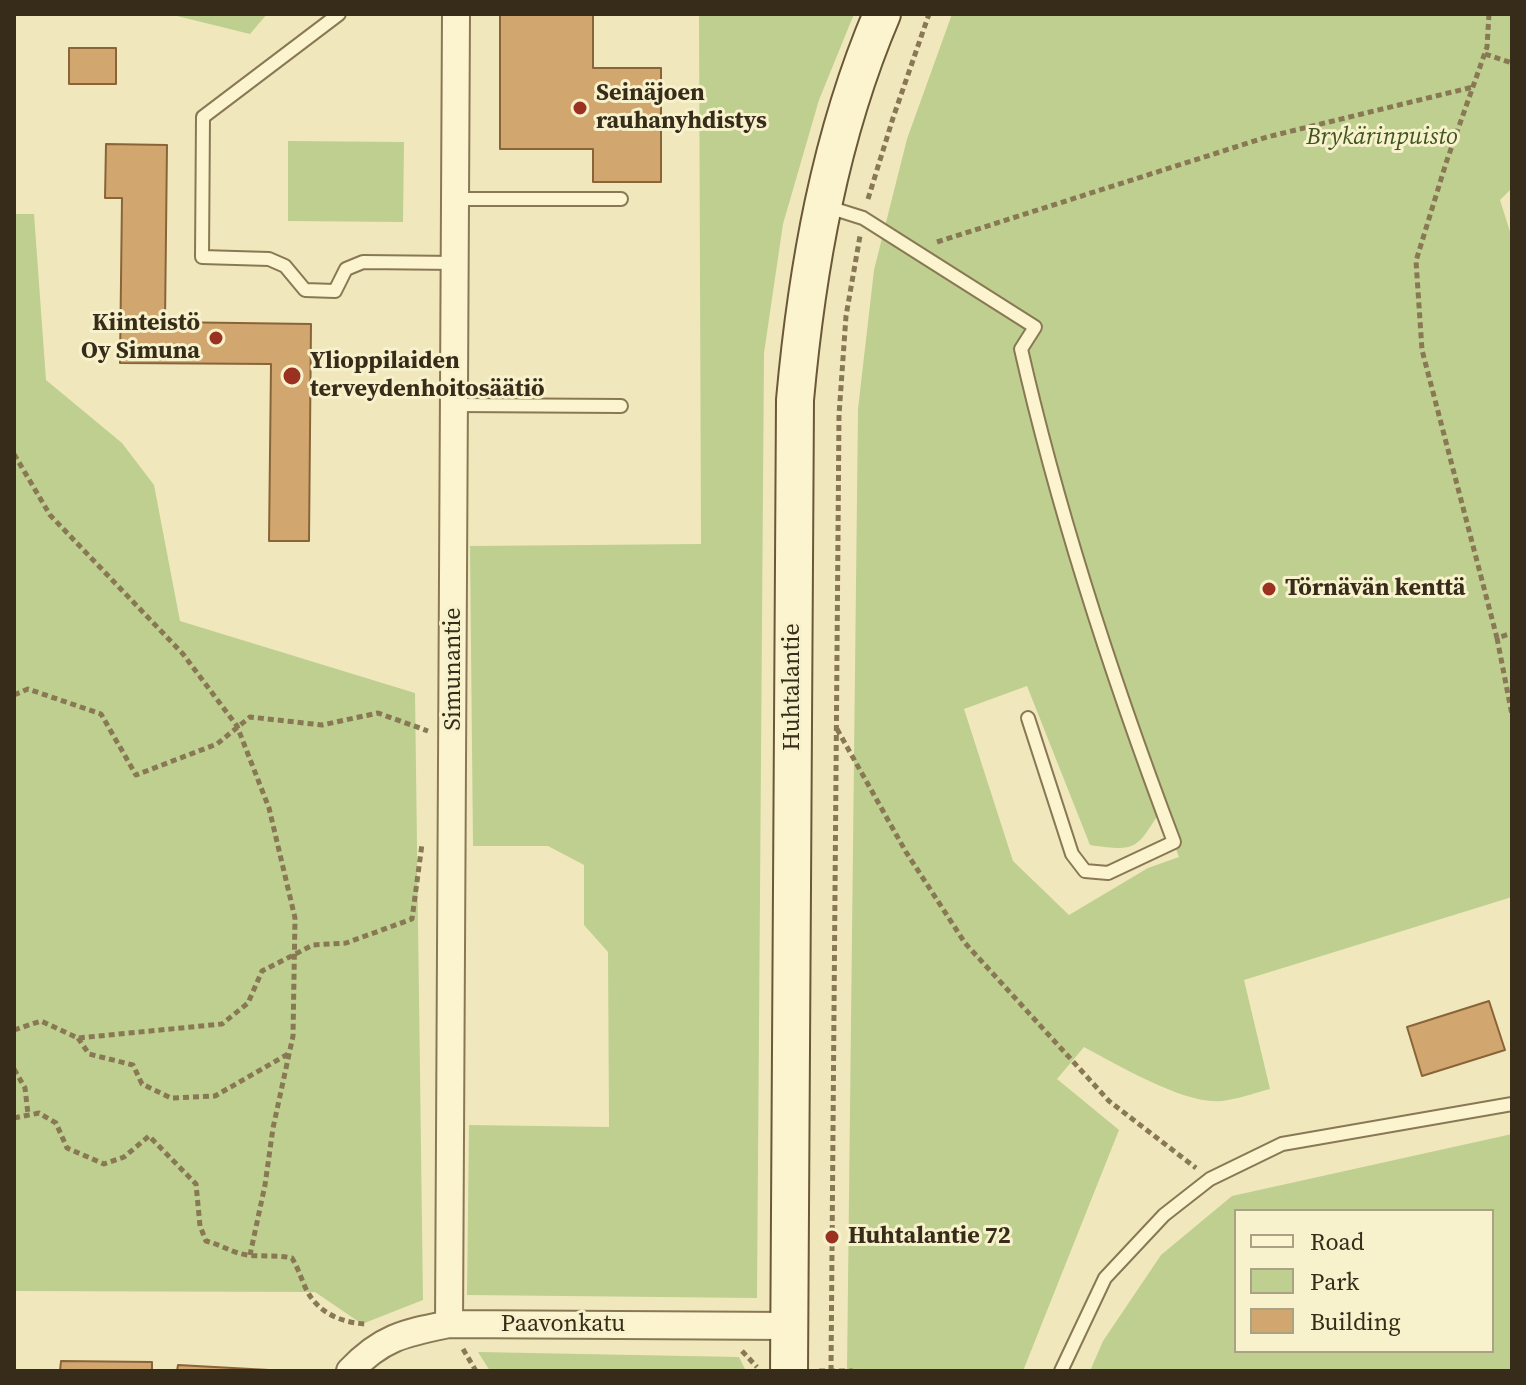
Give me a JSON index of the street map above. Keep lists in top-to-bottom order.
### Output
{
  "streets": {
    "main road": ["Huhtalantie"],
    "street": ["Simunantie", "Paavonkatu"]
  },
  "crossings": [
    ["Simunantie", "Paavonkatu"],
    ["Huhtalantie", "Paavonkatu"]
  ],
  "parks": ["Brykärinpuisto"],
  "places": [
    "Seinäjoen rauhanyhdistys",
    "Kiinteistö Oy Simuna",
    "Ylioppilaiden terveydenhoitosäätiö",
    "Törnävän kenttä",
    "Huhtalantie 72"
  ],
  "legend": ["Road", "Park", "Building"]
}
